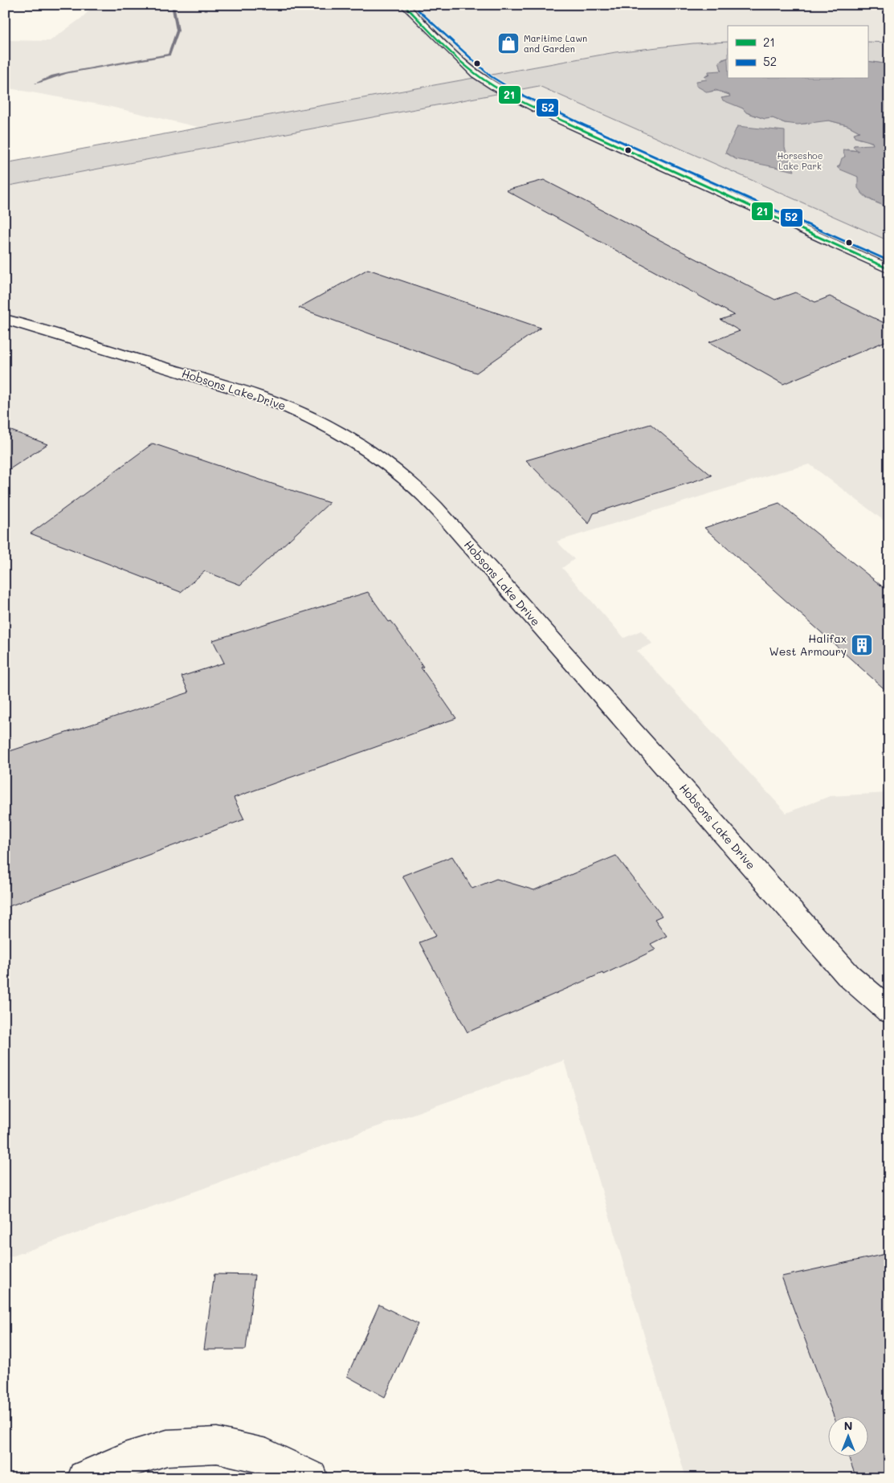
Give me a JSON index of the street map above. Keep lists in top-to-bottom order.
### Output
{
  "streets": {
    "street": ["Hobsons Lake Drive"]
  },
  "parks": ["Horseshoe Lake Park"],
  "places": {
    "shop": ["Maritime Lawn and Garden"],
    "building": ["Halifax West Armoury"]
  },
  "lines": ["transit line 21", "transit line 52"],
  "legend": ["21", "52"],
  "north": "top"
}
